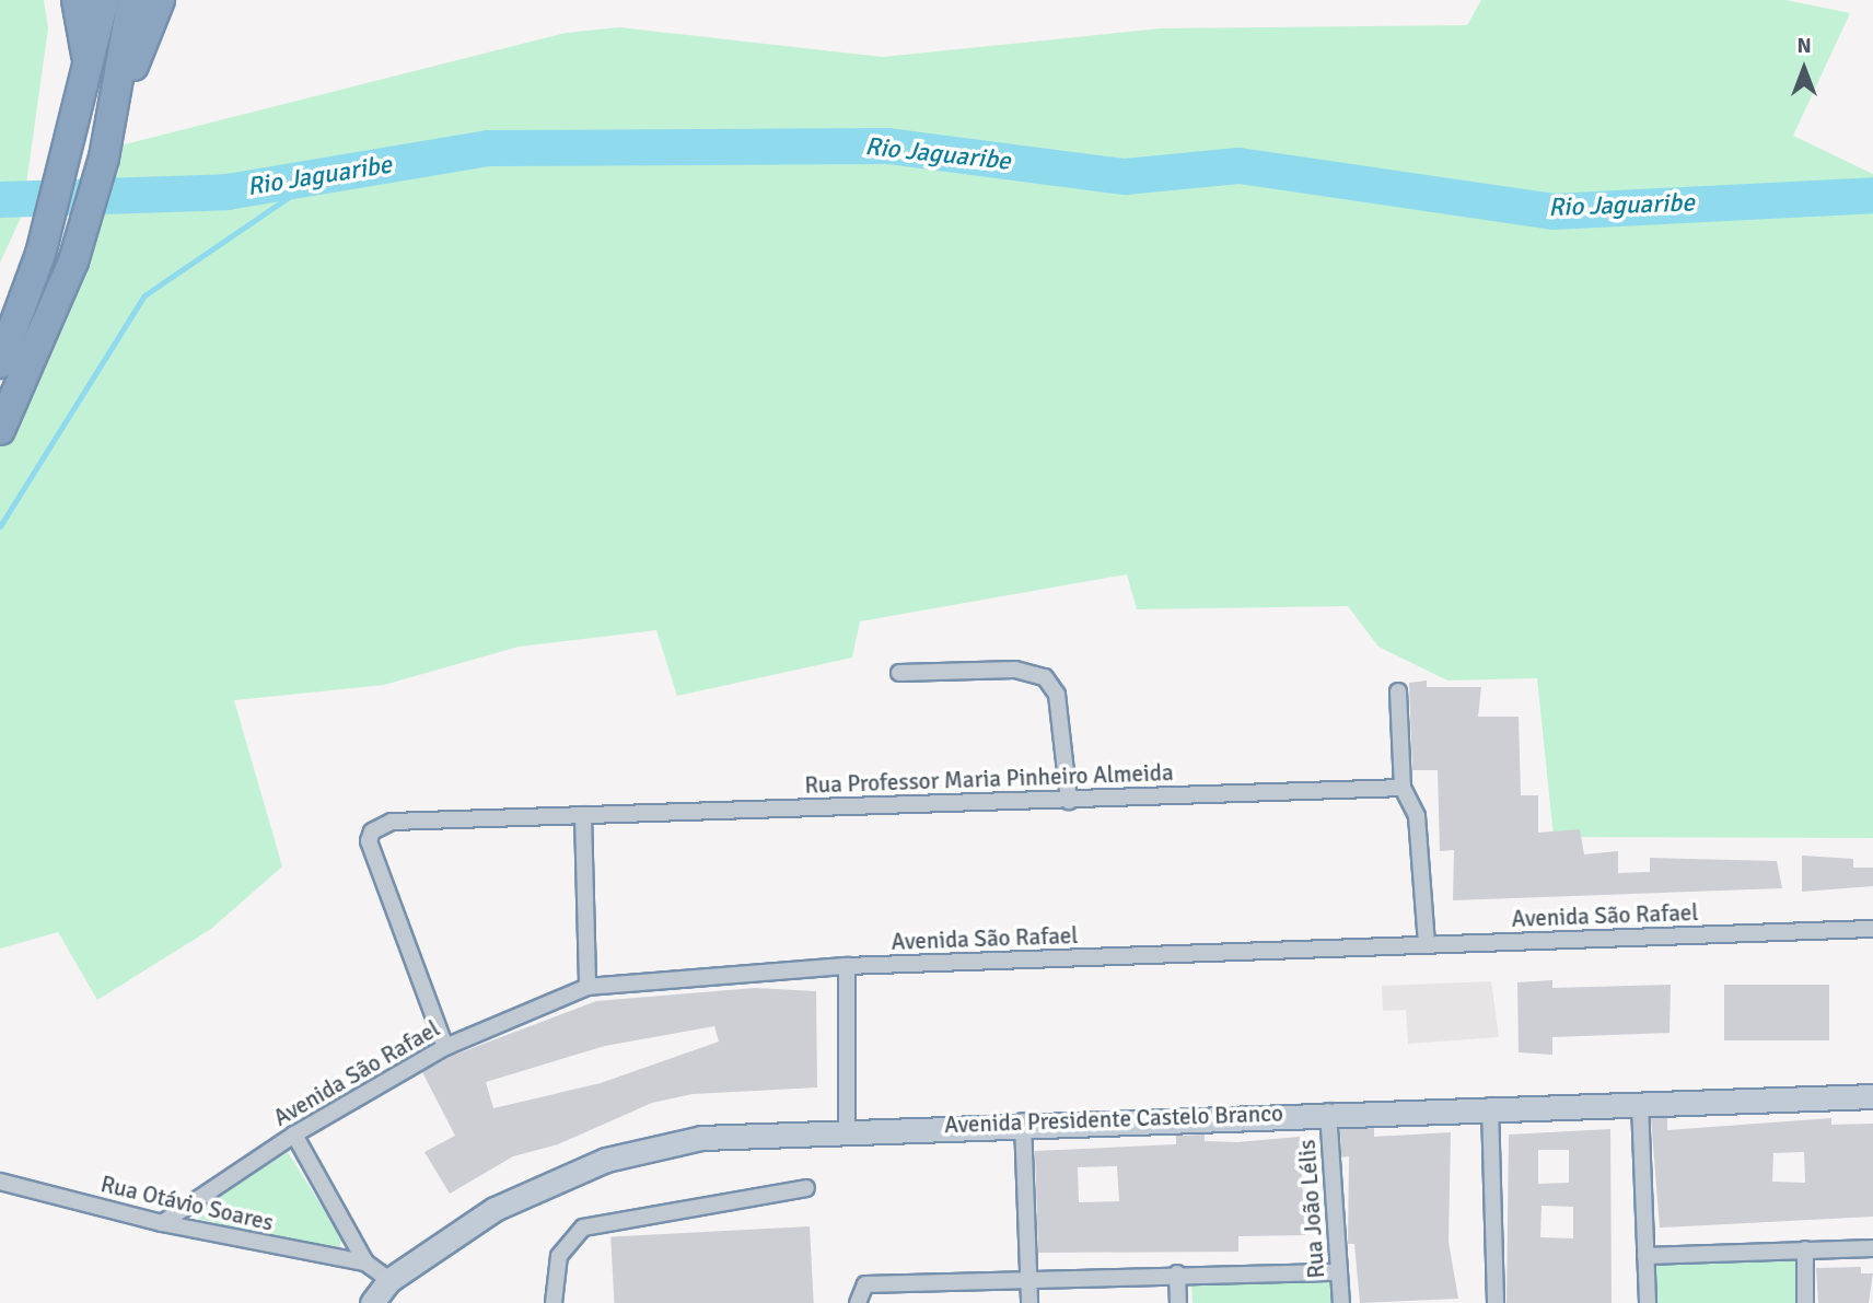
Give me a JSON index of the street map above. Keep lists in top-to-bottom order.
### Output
{
  "streets": {
    "main road": ["Avenida Presidente Castelo Branco"],
    "street": [
      "Rua Professor Maria Pinheiro Almeida",
      "Avenida São Rafael",
      "Rua Otávio Soares",
      "Rua João Lélis"
    ]
  },
  "crossings": [
    ["Rua Professor Maria Pinheiro Almeida", "Avenida São Rafael"],
    ["Avenida São Rafael", "Rua Otávio Soares"],
    ["Avenida Presidente Castelo Branco", "Rua Otávio Soares"],
    ["Avenida Presidente Castelo Branco", "Rua João Lélis"]
  ],
  "water": ["Rio Jaguaribe"],
  "north": "top"
}
